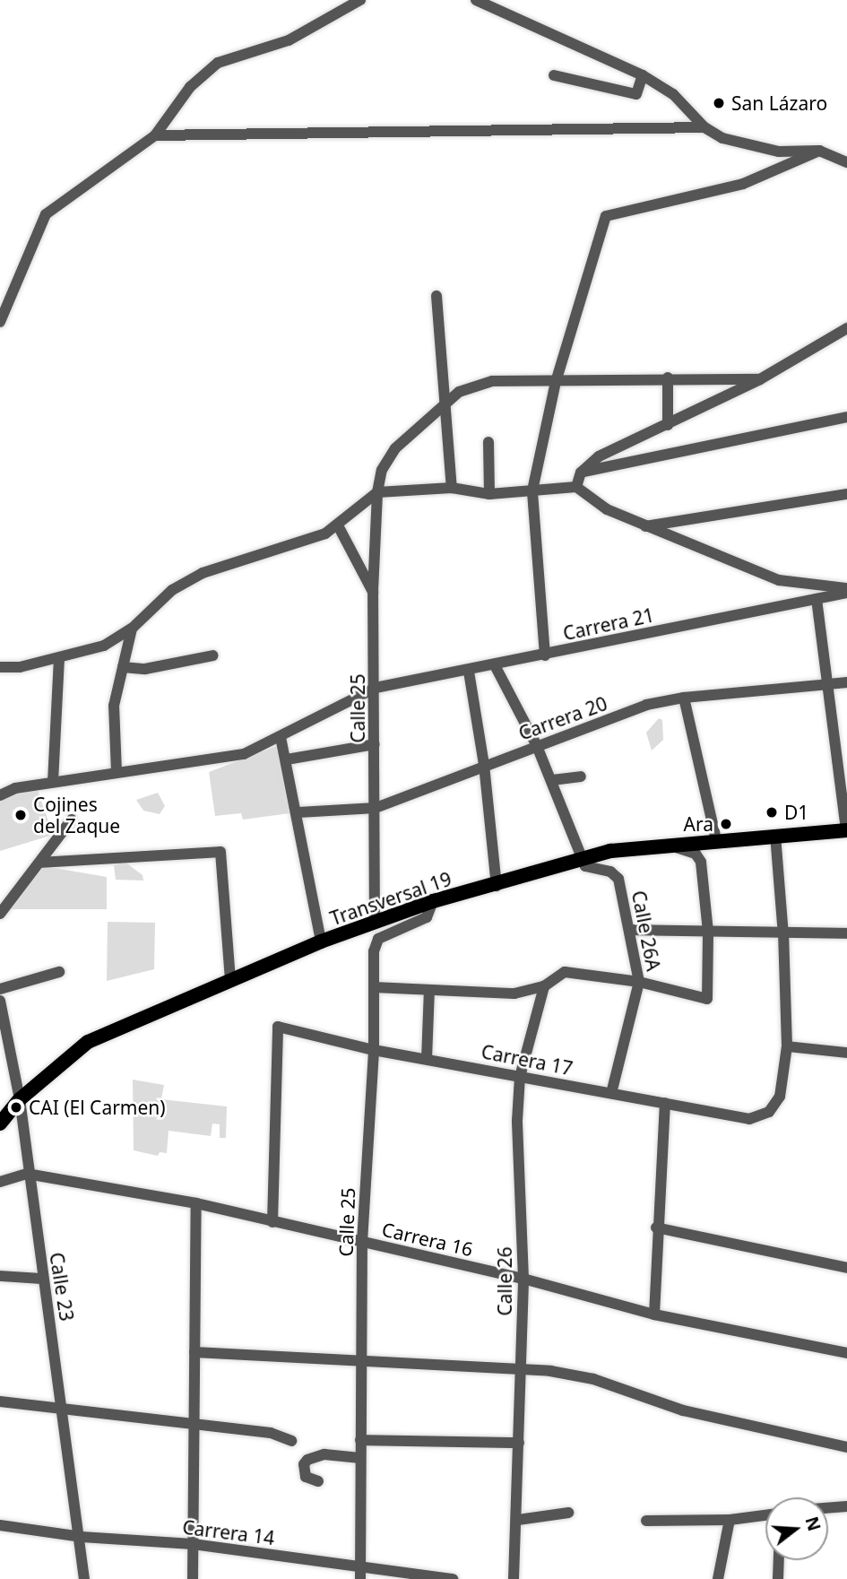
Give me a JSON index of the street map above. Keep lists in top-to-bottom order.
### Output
{
  "streets": {
    "main road": ["Transversal 19"],
    "street": [
      "Carrera 21",
      "Calle 25",
      "Carrera 20",
      "Calle 26A",
      "Carrera 17",
      "Carrera 16",
      "Calle 26",
      "Calle 23",
      "Carrera 14"
    ]
  },
  "crossings": [
    ["Carrera 21", "Calle 25"],
    ["Calle 25", "Carrera 20"],
    ["Calle 25", "Transversal 19"],
    ["Calle 25", "Carrera 17"],
    ["Calle 25", "Carrera 16"],
    ["Calle 25", "Carrera 14"],
    ["Transversal 19", "Calle 26A"],
    ["Transversal 19", "Calle 23"],
    ["Calle 26A", "Carrera 17"],
    ["Carrera 17", "Carrera 16"],
    ["Carrera 17", "Calle 26"],
    ["Carrera 16", "Calle 26"],
    ["Carrera 16", "Calle 23"],
    ["Calle 23", "Carrera 14"]
  ],
  "places": [
    "San Lázaro",
    "D1",
    "Cojines del Zaque",
    "Ara",
    "CAI (El Carmen)"
  ],
  "north": "right"
}
